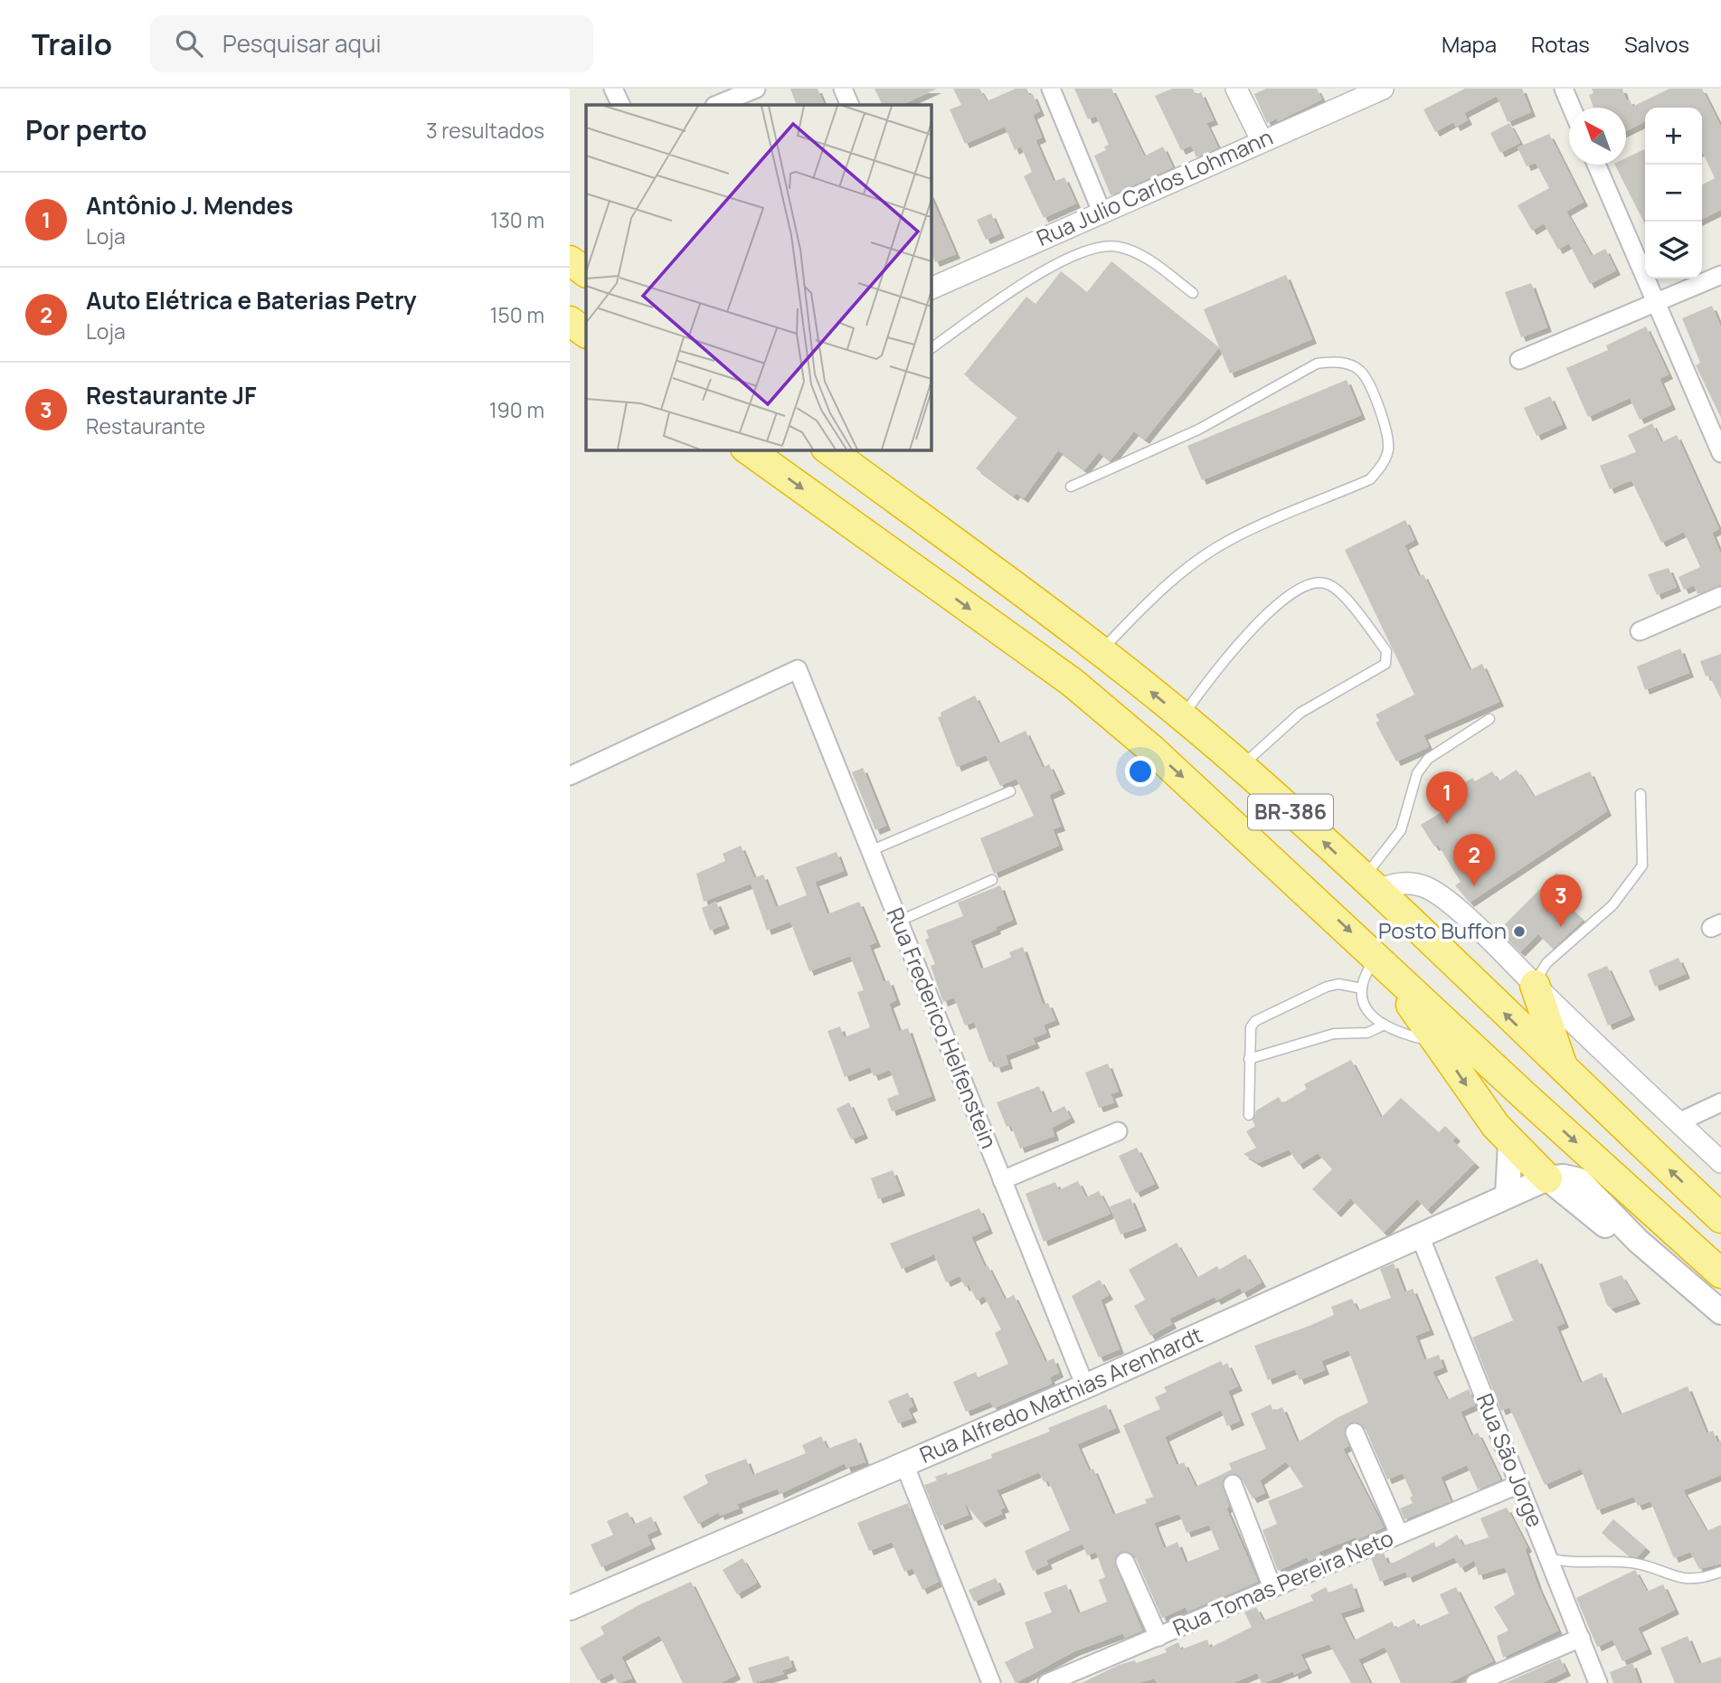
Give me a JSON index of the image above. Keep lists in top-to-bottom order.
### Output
{
  "streets": {
    "highway": ["BR-386"],
    "main road": ["Rua Alfredo Mathias Arenhardt"],
    "street": [
      "Rua Julio Carlos Lohmann",
      "Rua Frederico Helfenstein",
      "Rua São Jorge",
      "Rua Tomas Pereira Neto"
    ]
  },
  "crossings": [
    ["Rua Frederico Helfenstein", "Rua Alfredo Mathias Arenhardt"],
    ["Rua Alfredo Mathias Arenhardt", "Rua São Jorge"],
    ["Rua São Jorge", "Rua Tomas Pereira Neto"]
  ],
  "places": ["Posto Buffon"],
  "north": "top left",
  "page": {
    "header": "Trailo",
    "search": "Pesquisar aqui",
    "nav": ["Mapa", "Rotas", "Salvos"],
    "heading": ["Por perto", "3 resultados"],
    "map_buttons": ["+", "−"],
    "list": [
      {
        "mark": "1",
        "name": "Antônio J. Mendes",
        "note": "Loja",
        "value": "130 m"
      },
      {
        "mark": "2",
        "name": "Auto Elétrica e Baterias Petry",
        "note": "Loja",
        "value": "150 m"
      },
      {
        "mark": "3",
        "name": "Restaurante JF",
        "note": "Restaurante",
        "value": "190 m"
      }
    ],
    "pins": ["1", "2", "3"]
  }
}
